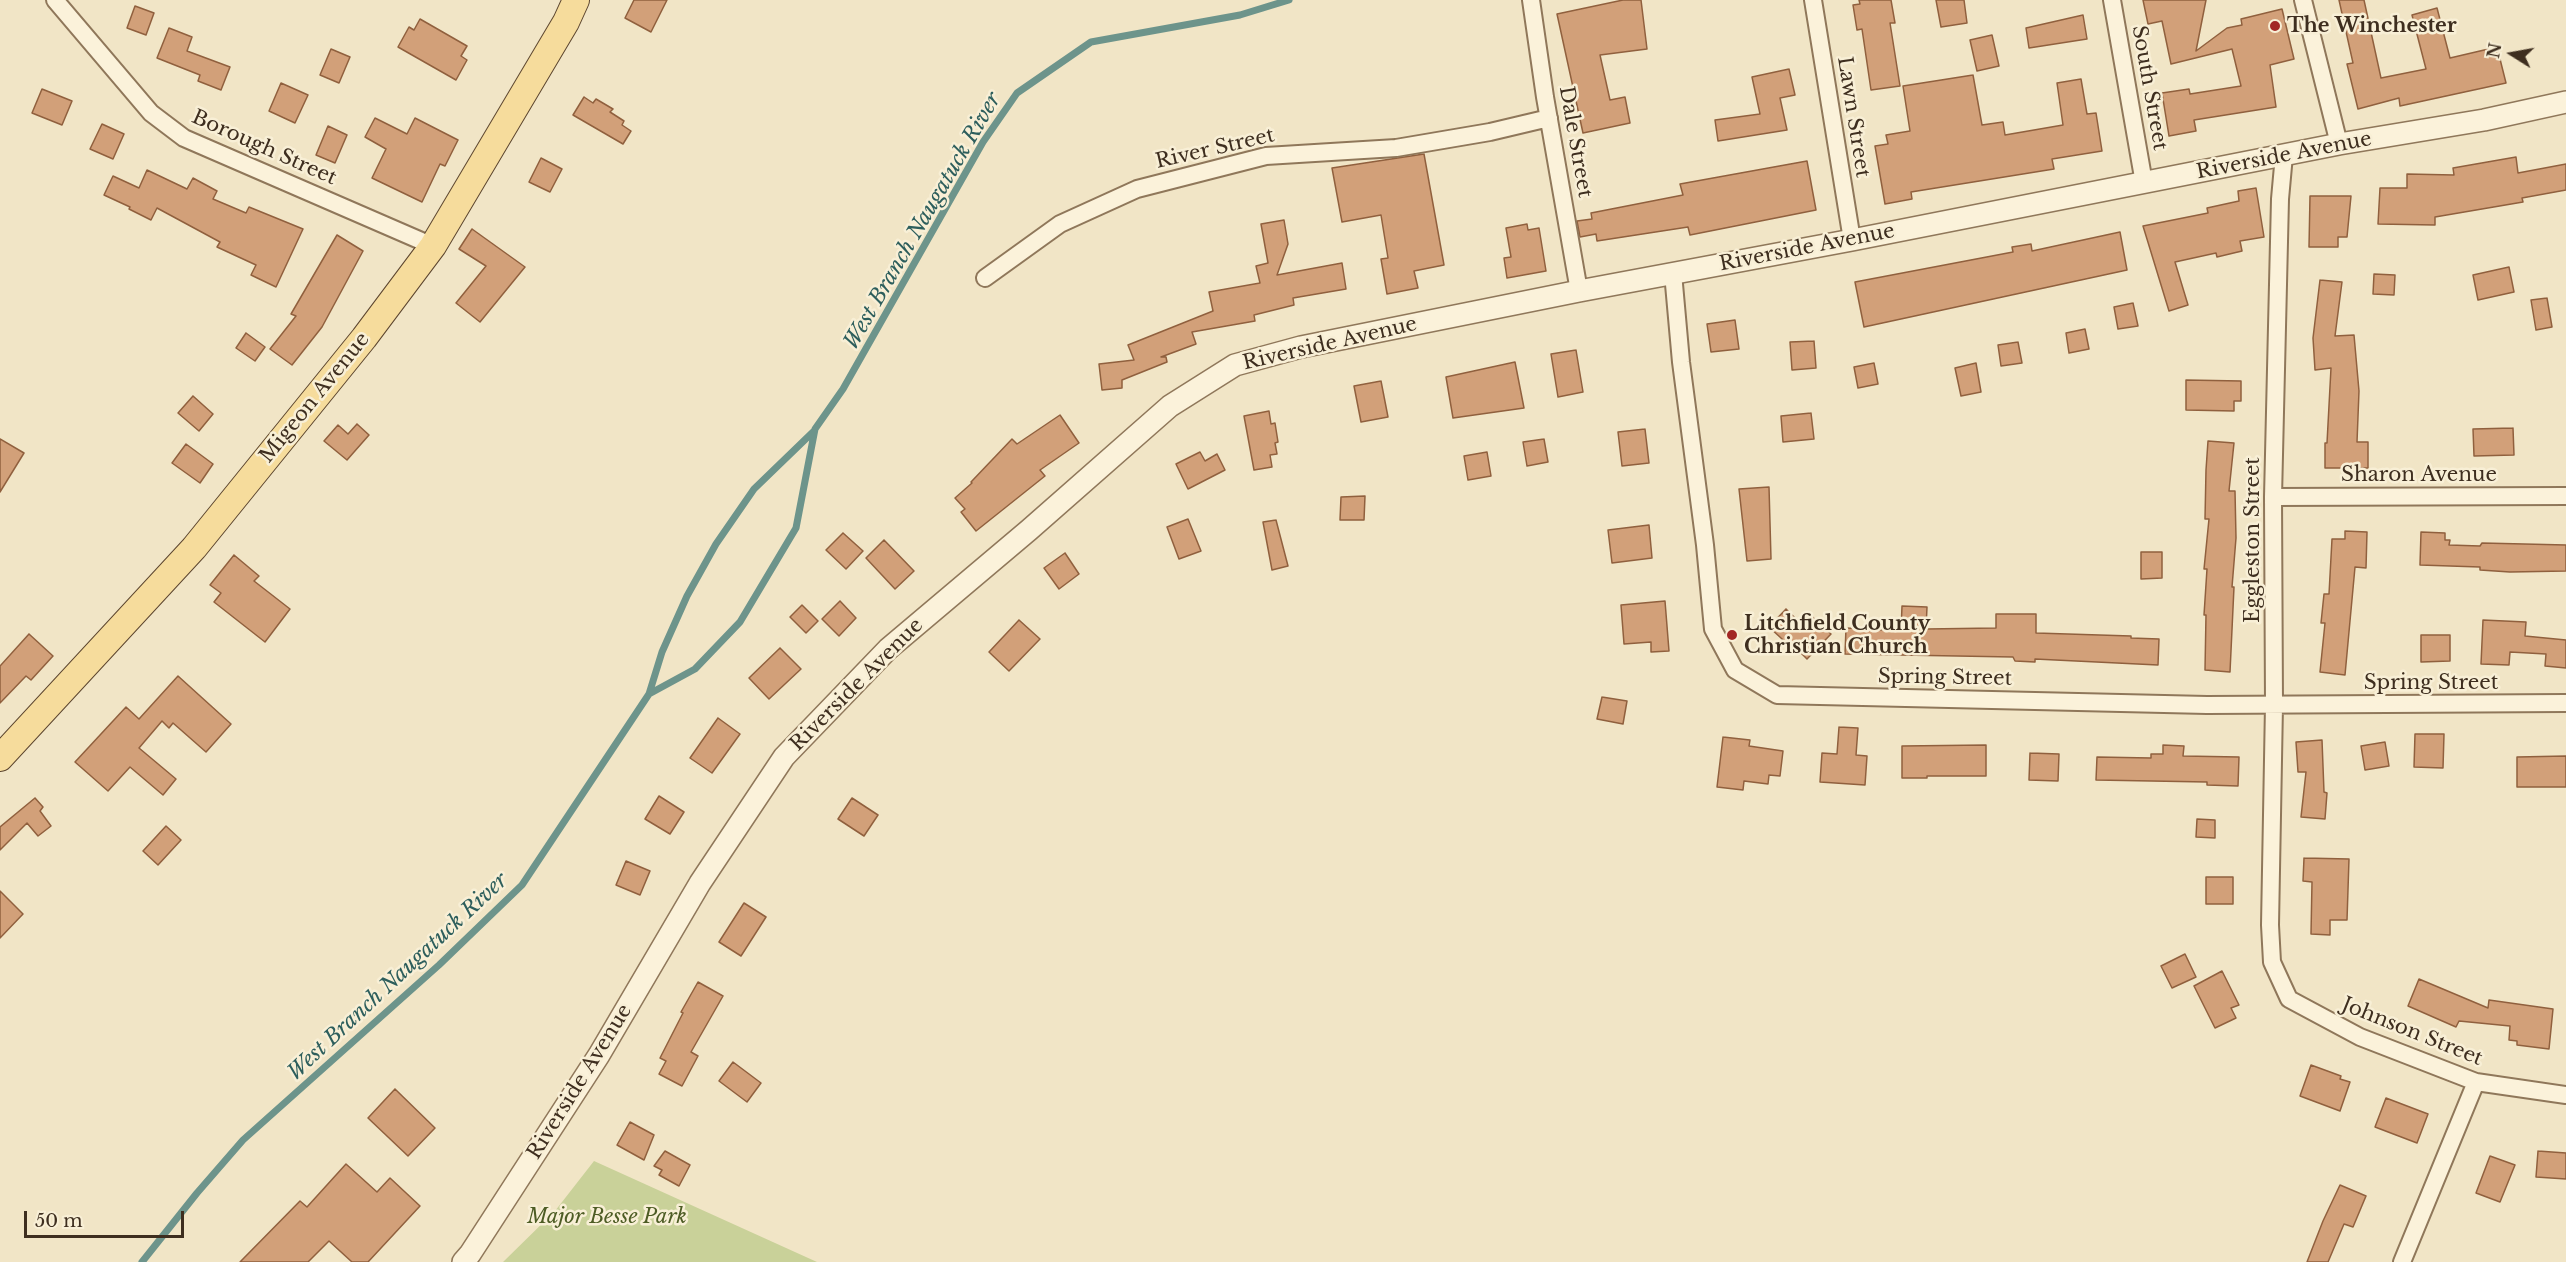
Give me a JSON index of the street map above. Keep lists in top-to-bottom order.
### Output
{
  "streets": {
    "main road": ["Migeon Avenue"],
    "street": [
      "South Street",
      "Lawn Street",
      "Dale Street",
      "Borough Street",
      "River Street",
      "Riverside Avenue",
      "Sharon Avenue",
      "Eggleston Street",
      "Spring Street",
      "Johnson Street"
    ]
  },
  "crossings": [
    ["South Street", "Riverside Avenue"],
    ["Lawn Street", "Riverside Avenue"],
    ["Dale Street", "River Street"],
    ["Dale Street", "Riverside Avenue"],
    ["Borough Street", "Migeon Avenue"],
    ["Riverside Avenue", "Eggleston Street"],
    ["Riverside Avenue", "Spring Street"],
    ["Sharon Avenue", "Eggleston Street"],
    ["Eggleston Street", "Spring Street"],
    ["Eggleston Street", "Johnson Street"]
  ],
  "water": ["West Branch Naugatuck River"],
  "parks": ["Major Besse Park"],
  "places": ["The Winchester", "Litchfield County Christian Church"],
  "scale_bar": "50 m",
  "north": "left"
}
